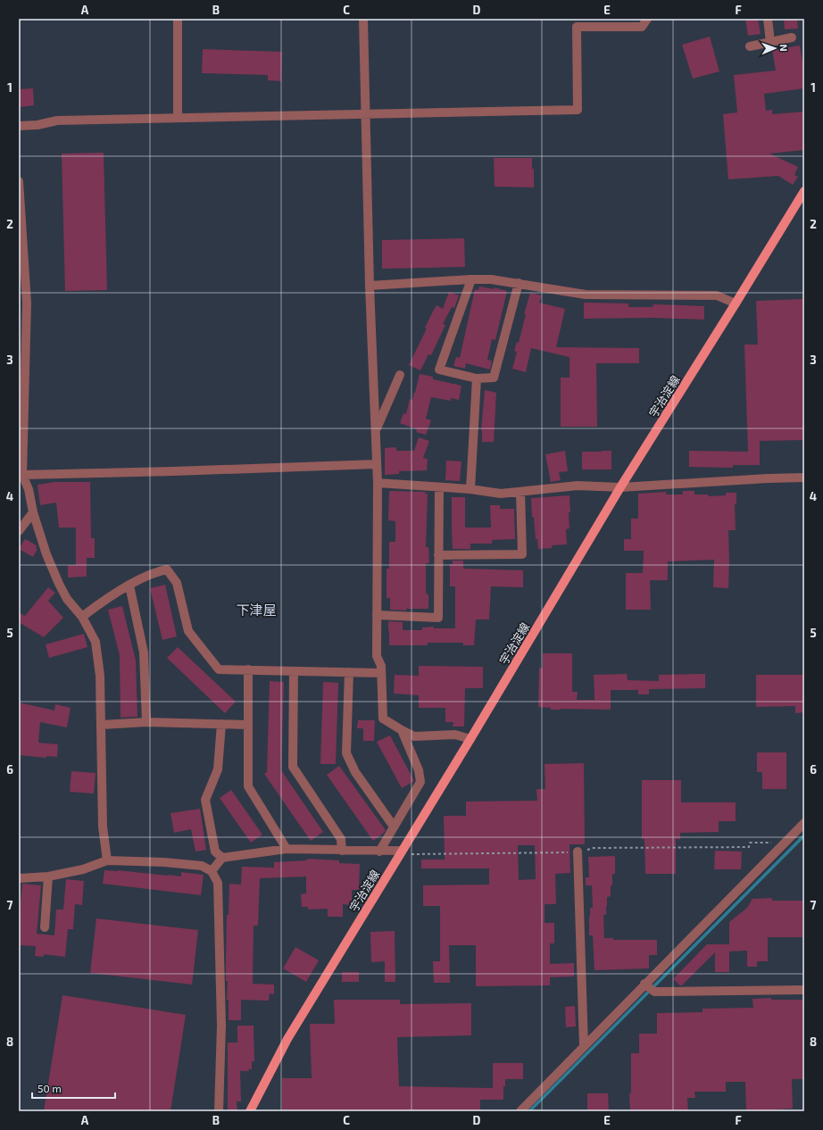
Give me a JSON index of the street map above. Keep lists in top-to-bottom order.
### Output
{
  "streets": {
    "main road": ["宇治淀線"]
  },
  "districts": ["下津屋"],
  "scale_bar": "50 m",
  "north": "right",
  "grid": {
    "columns": [
      "A",
      "B",
      "C",
      "D",
      "E",
      "F"
    ],
    "rows": [
      "1",
      "2",
      "3",
      "4",
      "5",
      "6",
      "7",
      "8"
    ]
  }
}
